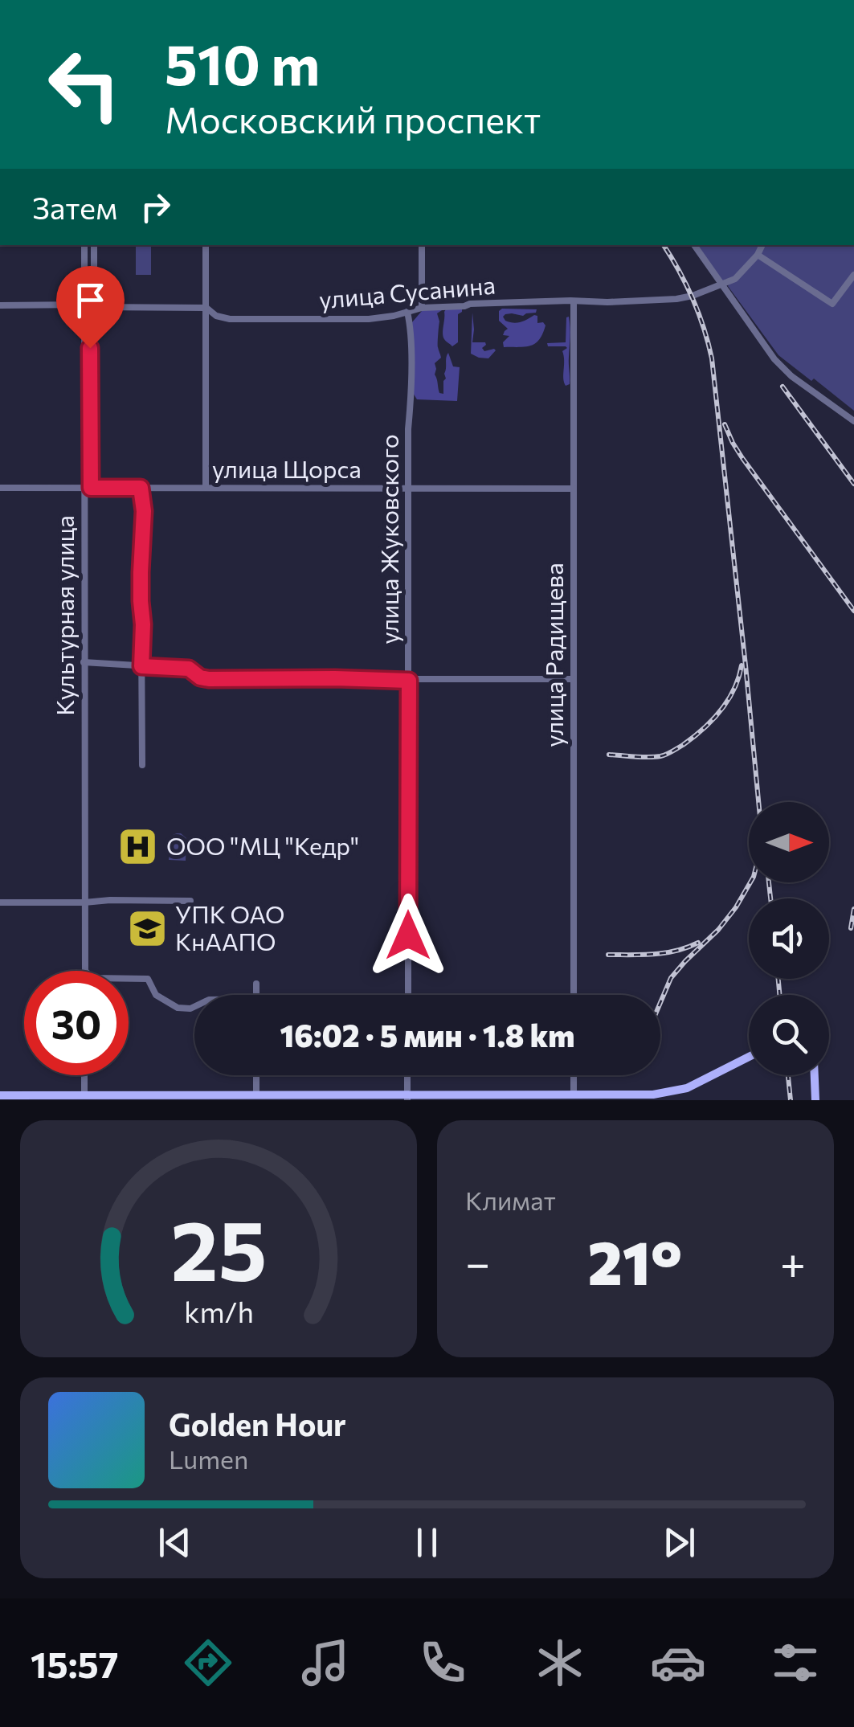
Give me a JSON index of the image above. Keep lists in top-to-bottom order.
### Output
{
  "streets": {
    "street": [
      "улица Сусанина",
      "улица Щорса",
      "улица Жуковского",
      "Культурная улица",
      "улица Радищева"
    ]
  },
  "crossings": [
    ["улица Сусанина", "улица Жуковского"],
    ["улица Сусанина", "Культурная улица"],
    ["улица Сусанина", "улица Радищева"],
    ["улица Щорса", "улица Жуковского"],
    ["улица Щорса", "Культурная улица"],
    ["улица Щорса", "улица Радищева"]
  ],
  "places": {
    "hospital": ["ООО \"МЦ \"Кедр\""],
    "school or university": ["УПК ОАО КнААПО"]
  },
  "north": "right",
  "page": {
    "turn": ["510 m", "Московский проспект"],
    "then": "Затем",
    "limit": "30",
    "trip": "16:02 · 5 мин · 1.8 km",
    "tile": "Климат",
    "heat": ["−", "21°", "+"],
    "song": ["Golden Hour", "Lumen"],
    "tabs": "15:57",
    "gauge": ["25", "km/h"]
  }
}
